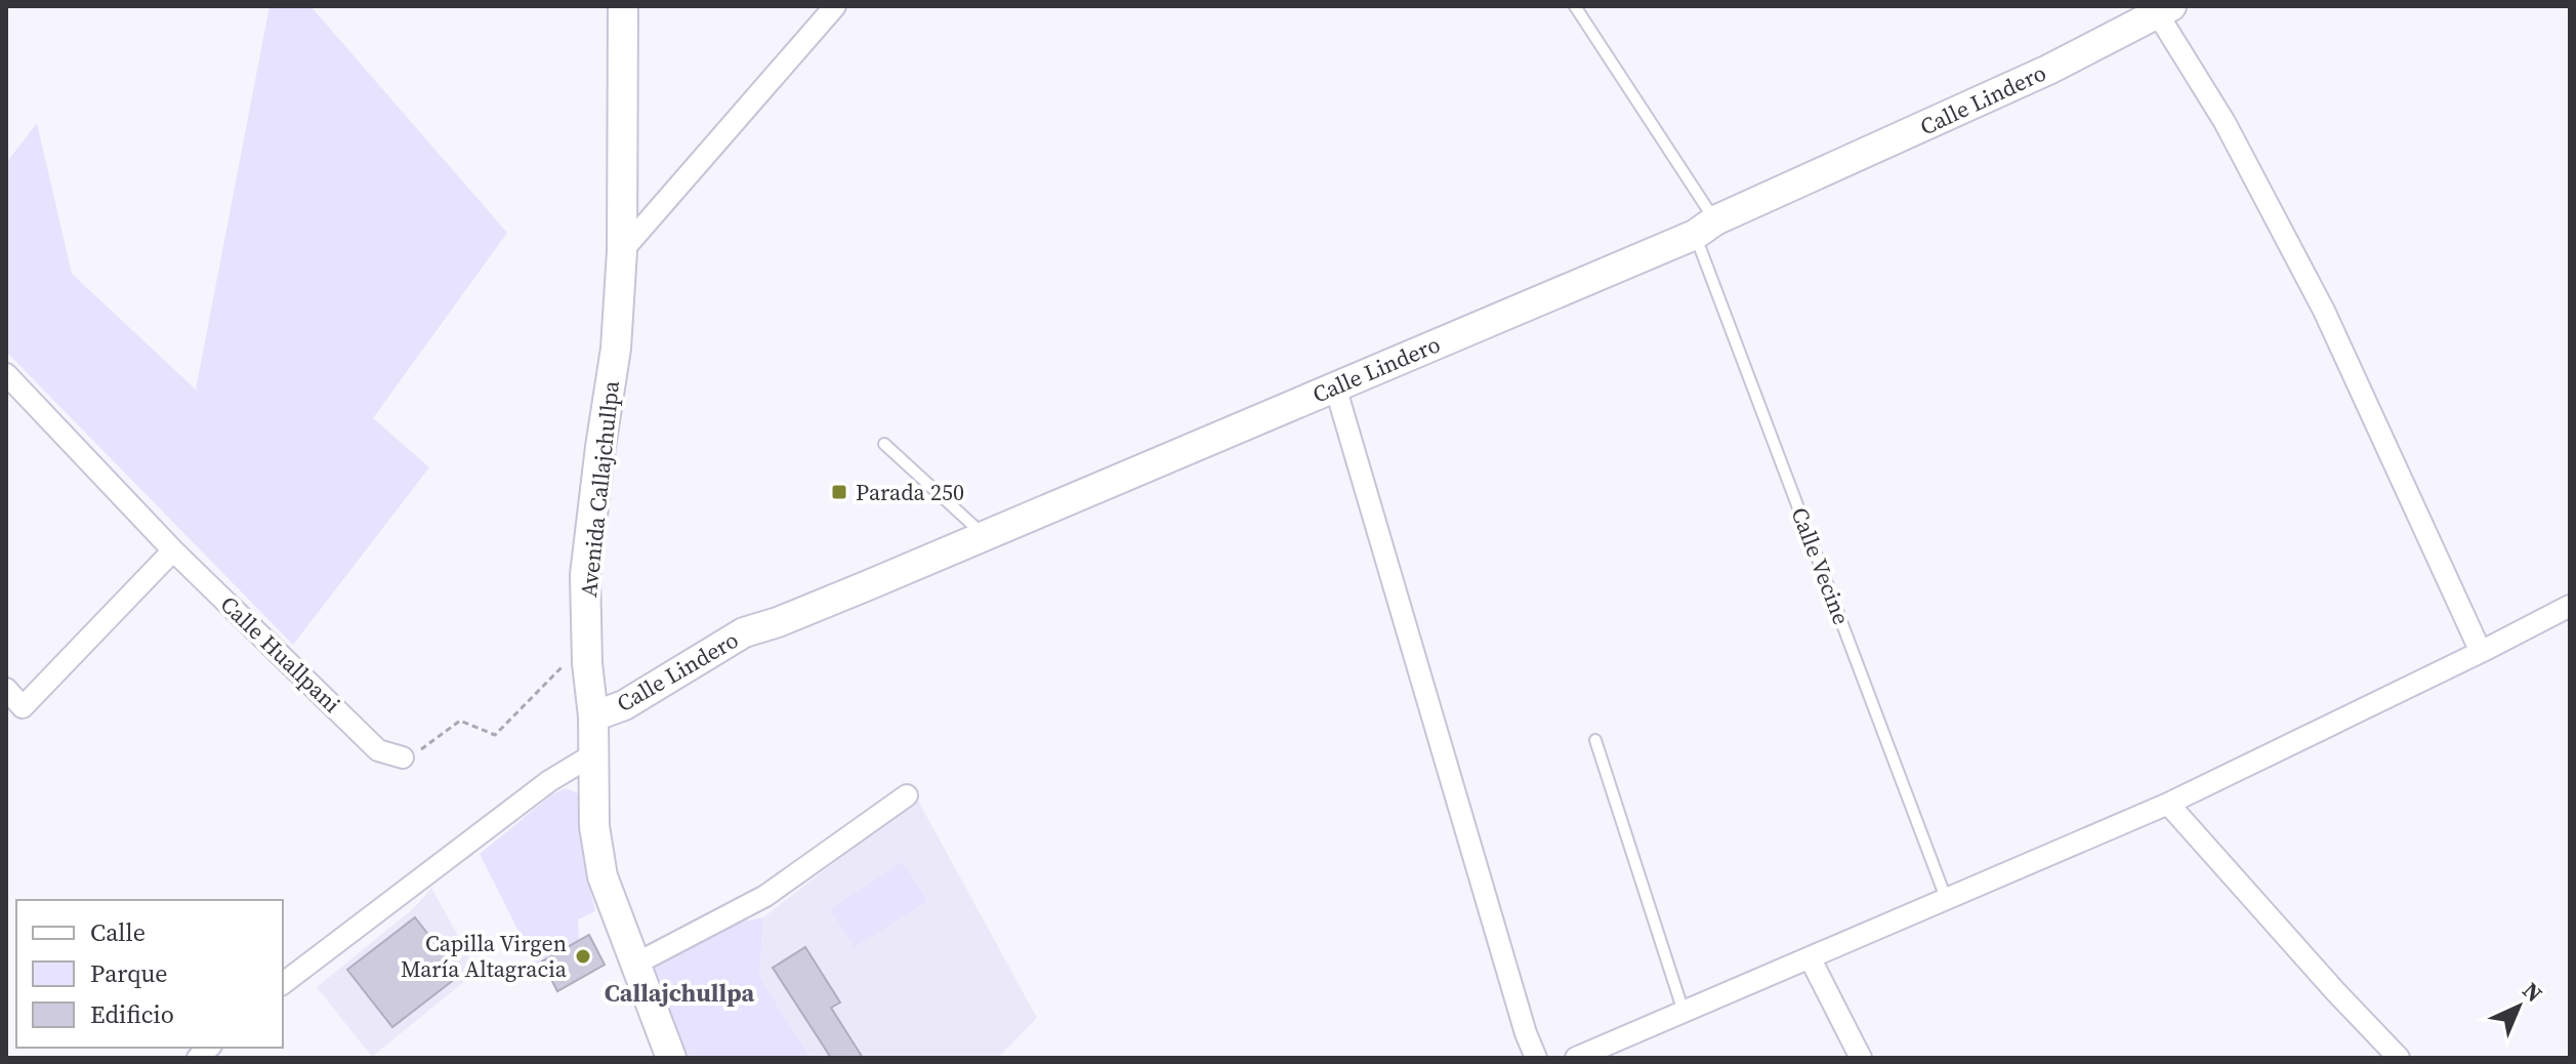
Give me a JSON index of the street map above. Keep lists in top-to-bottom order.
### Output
{
  "streets": {
    "street": ["Calle Lindero", "Avenida Callajchullpa", "Calle Huallpani"],
    "lane": ["Calle Vecine"]
  },
  "crossings": [
    ["Calle Lindero", "Avenida Callajchullpa"],
    ["Calle Lindero", "Calle Vecine"]
  ],
  "districts": ["Callajchullpa"],
  "places": {
    "transit": ["Parada 250"],
    "other": ["Capilla Virgen María Altagracia"]
  },
  "legend": ["Calle", "Parque", "Edificio"],
  "north": "top right"
}
